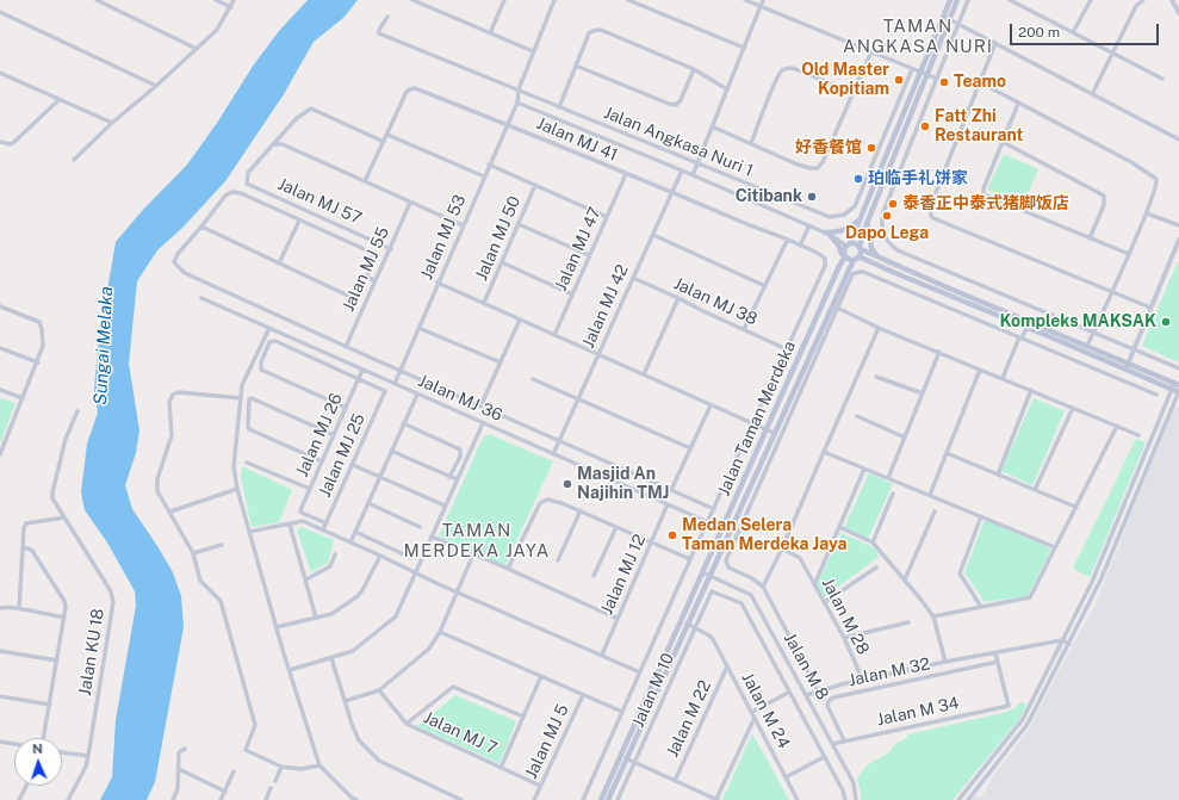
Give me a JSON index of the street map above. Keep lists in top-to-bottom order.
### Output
{
  "streets": {
    "main road": ["Jalan Taman Merdeka"],
    "street": [
      "Jalan MJ 41",
      "Jalan Angkasa Nuri 1",
      "Jalan MJ 57",
      "Jalan MJ 53",
      "Jalan MJ 50",
      "Jalan MJ 47",
      "Jalan MJ 55",
      "Jalan MJ 38",
      "Jalan MJ 42",
      "Jalan MJ 36",
      "Jalan MJ 26",
      "Jalan MJ 25",
      "Jalan MJ 12",
      "Jalan M 28",
      "Jalan KU 18",
      "Jalan M 8",
      "Jalan M 32",
      "Jalan M 10",
      "Jalan M 24",
      "Jalan M 34",
      "Jalan M 22",
      "Jalan MJ 7",
      "Jalan MJ 5"
    ]
  },
  "crossings": [
    ["Jalan MJ 41", "Jalan MJ 53"],
    ["Jalan MJ 41", "Jalan MJ 47"],
    ["Jalan MJ 41", "Jalan MJ 38"],
    ["Jalan MJ 41", "Jalan MJ 42"],
    ["Jalan Angkasa Nuri 1", "Jalan MJ 53"],
    ["Jalan MJ 57", "Jalan MJ 55"],
    ["Jalan MJ 53", "Jalan MJ 36"],
    ["Jalan MJ 38", "Jalan MJ 42"],
    ["Jalan MJ 42", "Jalan MJ 36"],
    ["Jalan MJ 36", "Jalan Taman Merdeka"],
    ["Jalan MJ 36", "Jalan MJ 26"],
    ["Jalan MJ 36", "Jalan MJ 12"],
    ["Jalan Taman Merdeka", "Jalan M 8"],
    ["Jalan MJ 26", "Jalan MJ 25"],
    ["Jalan M 8", "Jalan M 34"],
    ["Jalan M 32", "Jalan M 34"],
    ["Jalan M 10", "Jalan M 24"],
    ["Jalan M 24", "Jalan M 22"],
    ["Jalan MJ 7", "Jalan MJ 5"]
  ],
  "districts": ["TAMAN ANGKASA NURI", "TAMAN MERDEKA JAYA"],
  "water": ["Sungai Melaka"],
  "places": [
    "Old Master Kopitiam",
    "Teamo",
    "Fatt Zhi Restaurant",
    "好香餐馆",
    "珀临手礼饼家",
    "Citibank",
    "泰香正中泰式猪脚饭店",
    "Dapo Lega",
    "Kompleks MAKSAK",
    "Masjid An Najihin TMJ",
    "Medan Selera Taman Merdeka Jaya"
  ],
  "scale_bar": "200 m",
  "north": "top"
}
